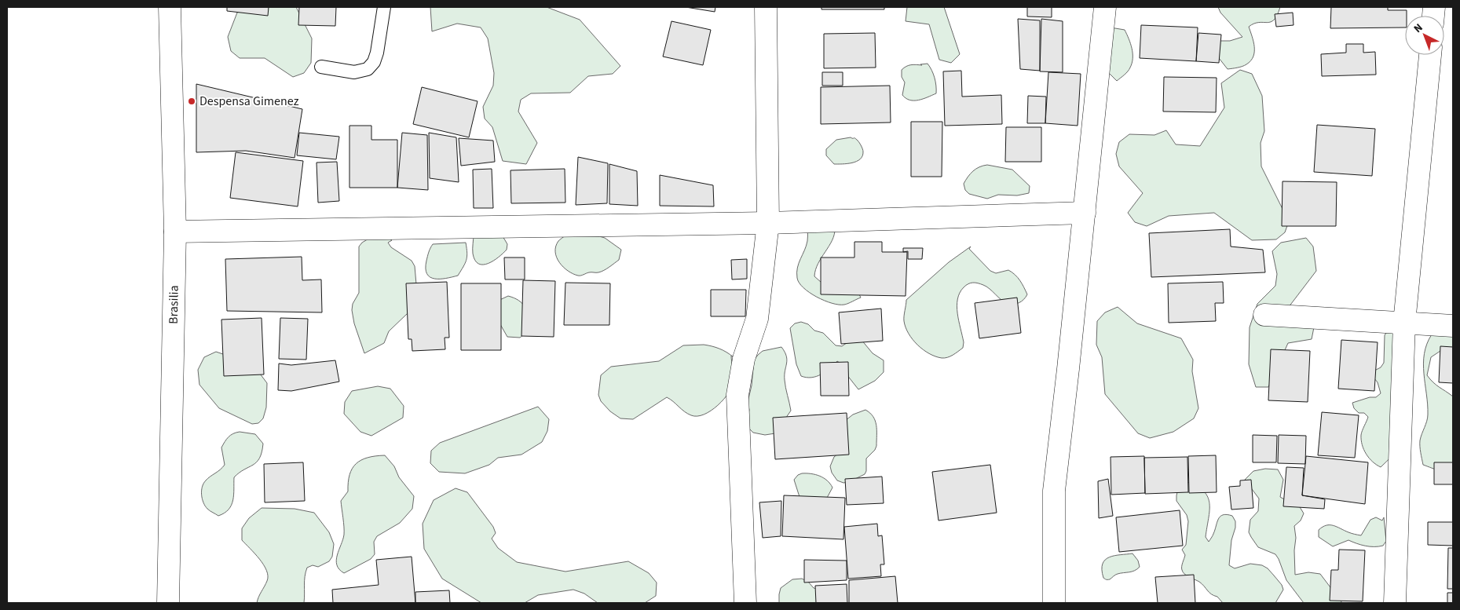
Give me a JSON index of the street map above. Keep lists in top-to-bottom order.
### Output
{
  "streets": {
    "street": ["Brasilia"]
  },
  "places": ["Despensa Gimenez"],
  "north": "top left"
}
